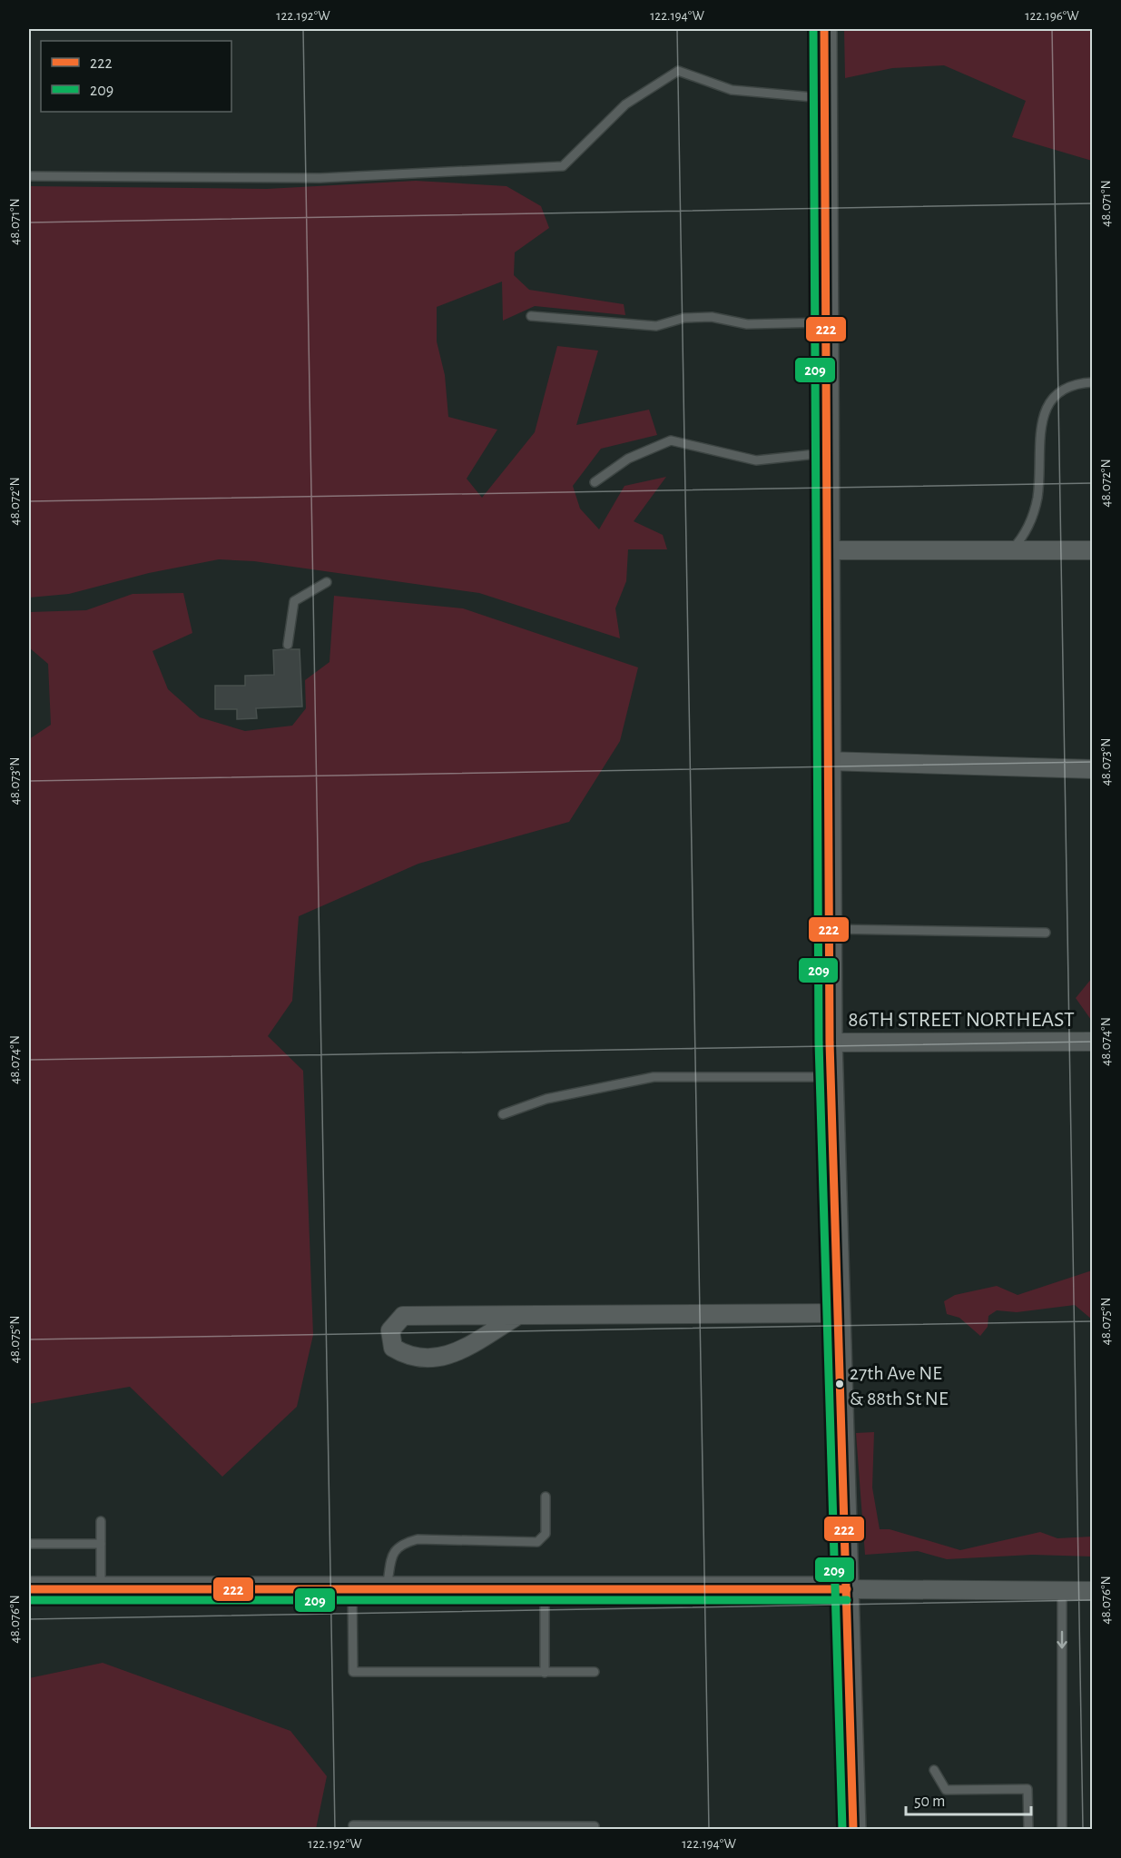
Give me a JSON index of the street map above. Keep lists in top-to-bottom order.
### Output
{
  "streets": {
    "street": ["86TH STREET NORTHEAST"]
  },
  "places": ["27th Ave NE & 88th St NE"],
  "lines": ["transit line 222", "transit line 209"],
  "legend": ["222", "209"],
  "scale_bar": "50 m",
  "coordinates": [
    "122.192°W",
    "122.194°W",
    "122.196°W",
    "48.071°N",
    "48.072°N",
    "48.073°N",
    "48.074°N",
    "48.075°N",
    "48.076°N"
  ]
}
